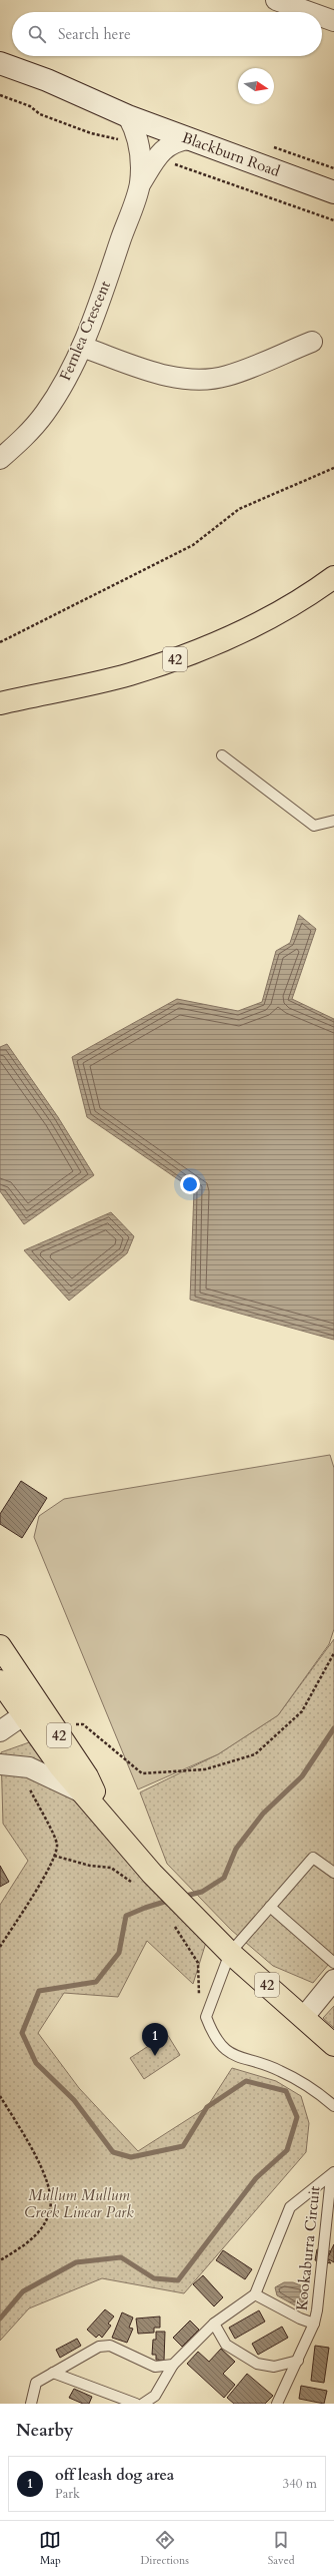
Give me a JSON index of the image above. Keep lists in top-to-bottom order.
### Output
{
  "streets": {
    "main road": ["Blackburn Road", "42"],
    "street": ["Fernlea Crescent"],
    "lane": ["Kookaburra Circuit"]
  },
  "crossings": [
    ["Blackburn Road", "Fernlea Crescent"]
  ],
  "parks": ["Mullum Mullum Creek Linear Park"],
  "north": "right",
  "page": {
    "search": "Search here",
    "pins": "1",
    "heading": "Nearby",
    "list": [
      {
        "mark": "1",
        "name": "off leash dog area",
        "note": "Park",
        "value": "340 m"
      }
    ],
    "nav": ["Map", "Directions", "Saved"]
  }
}
